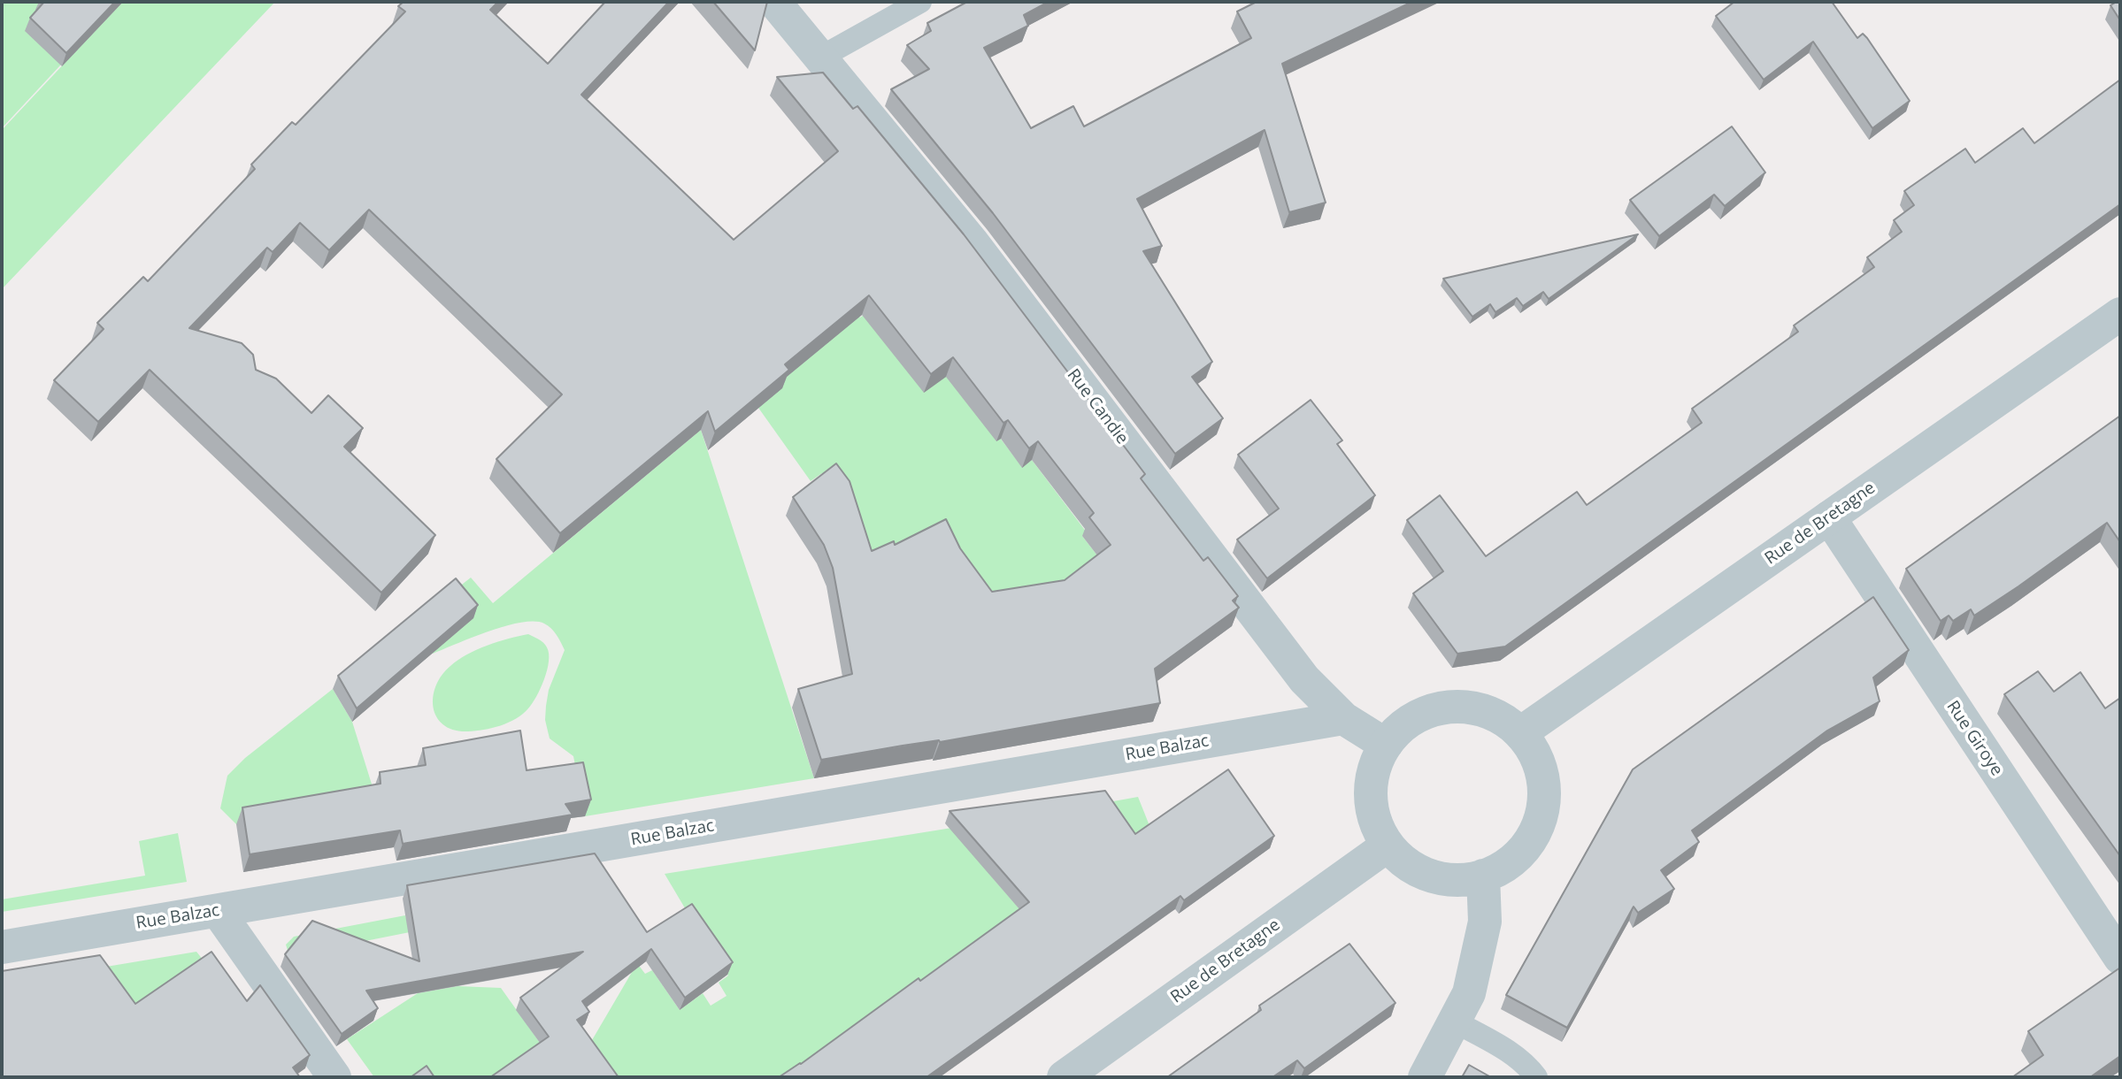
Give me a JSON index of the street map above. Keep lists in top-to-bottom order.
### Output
{
  "streets": {
    "street": [
      "Rue Candie",
      "Rue de Bretagne",
      "Rue Giroye",
      "Rue Balzac"
    ]
  },
  "crossings": [
    ["Rue Candie", "Rue de Bretagne"],
    ["Rue Candie", "Rue Balzac"],
    ["Rue de Bretagne", "Rue Giroye"]
  ]
}
